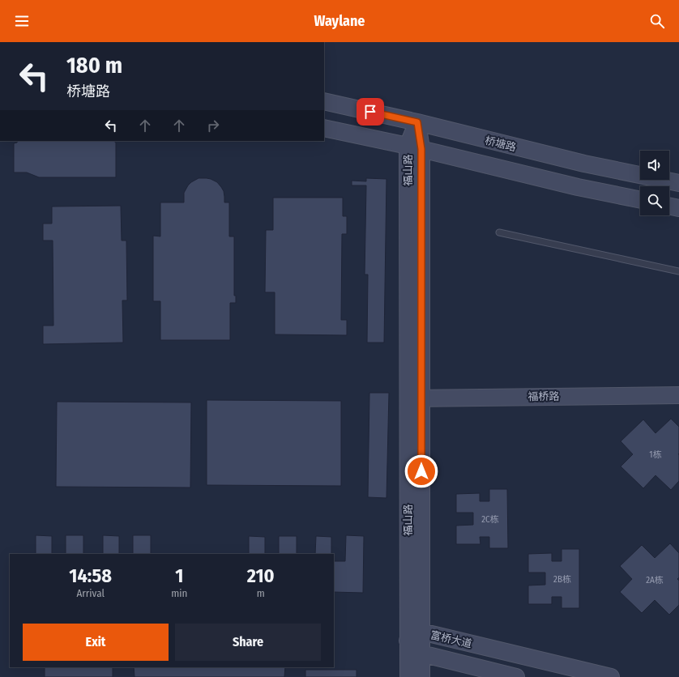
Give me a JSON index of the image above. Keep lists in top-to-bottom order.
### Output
{
  "streets": {
    "street": [
      "桥塘路",
      "福山路",
      "福桥路",
      "富桥大道"
    ]
  },
  "crossings": [
    ["桥塘路", "福山路"],
    ["福山路", "福桥路"],
    ["福山路", "富桥大道"]
  ],
  "house_numbers": [
    "1栋",
    "2C栋",
    "2B栋",
    "2A栋"
  ],
  "page": {
    "header": "Waylane",
    "turn": ["180 m", "桥塘路"],
    "eta": [
      "14:58",
      "Arrival",
      "1",
      "min",
      "210",
      "m"
    ],
    "buttons": ["Exit", "Share"]
  }
}
